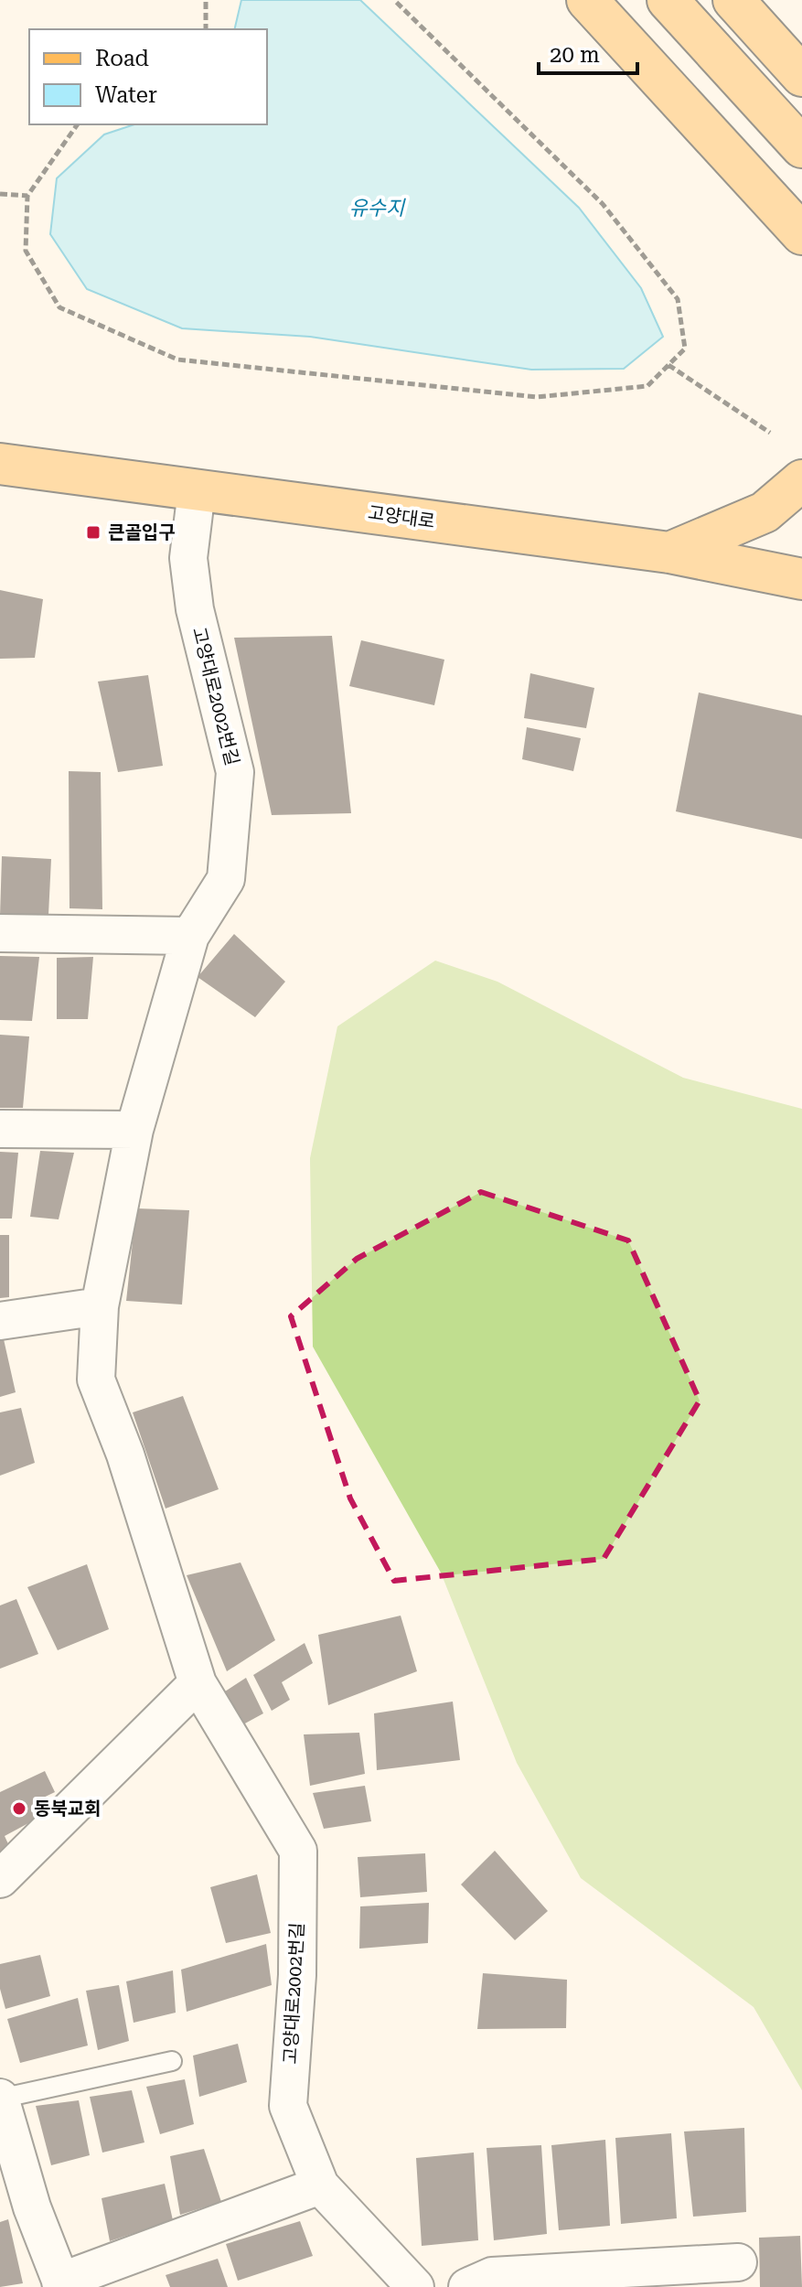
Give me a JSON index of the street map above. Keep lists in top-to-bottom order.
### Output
{
  "streets": {
    "main road": ["고양대로"],
    "street": ["고양대로2002번길"]
  },
  "crossings": [
    ["고양대로", "고양대로2002번길"]
  ],
  "water": ["유수지"],
  "places": {
    "transit": ["큰골입구"],
    "other": ["동북교회"]
  },
  "legend": ["Road", "Water"],
  "scale_bar": "20 m"
}
